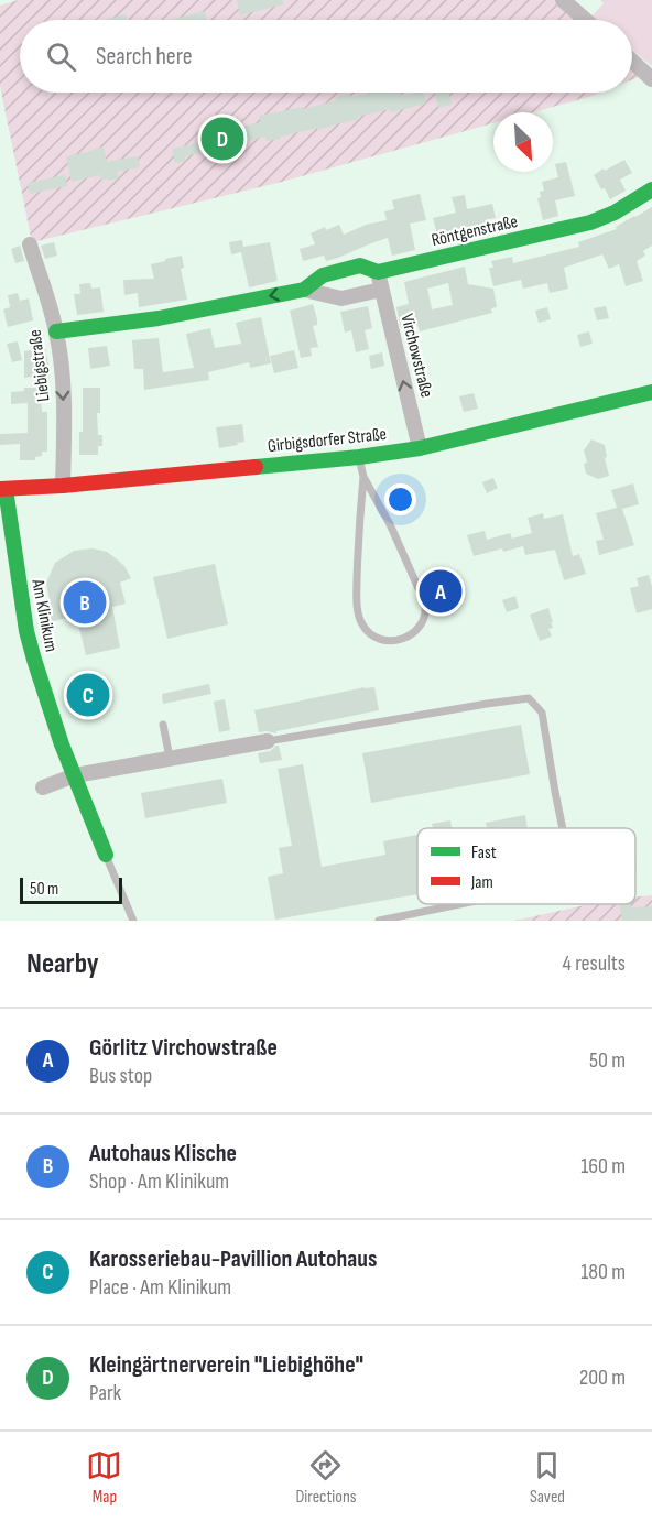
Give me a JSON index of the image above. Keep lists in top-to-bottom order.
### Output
{
  "streets": {
    "street": [
      "Röntgenstraße",
      "Virchowstraße",
      "Liebigstraße",
      "Girbigsdorfer Straße",
      "Am Klinikum"
    ]
  },
  "crossings": [
    ["Röntgenstraße", "Virchowstraße"],
    ["Röntgenstraße", "Liebigstraße"],
    ["Virchowstraße", "Girbigsdorfer Straße"],
    ["Liebigstraße", "Girbigsdorfer Straße"],
    ["Girbigsdorfer Straße", "Am Klinikum"]
  ],
  "one_way": ["Röntgenstraße", "Virchowstraße", "Liebigstraße"],
  "legend": ["Fast", "Jam"],
  "scale_bar": "50 m",
  "north": "bottom right",
  "page": {
    "search": "Search here",
    "pins": [
      "D",
      "A",
      "B",
      "C"
    ],
    "scale": "50 m",
    "heading": ["Nearby", "4 results"],
    "list": [
      {
        "mark": "A",
        "name": "Görlitz Virchowstraße",
        "note": "Bus stop",
        "value": "50 m"
      },
      {
        "mark": "B",
        "name": "Autohaus Klische",
        "note": "Shop · Am Klinikum",
        "value": "160 m"
      },
      {
        "mark": "C",
        "name": "Karosseriebau-Pavillion Autohaus",
        "note": "Place · Am Klinikum",
        "value": "180 m"
      },
      {
        "mark": "D",
        "name": "Kleingärtnerverein \"Liebighöhe\"",
        "note": "Park",
        "value": "200 m"
      }
    ],
    "nav": ["Map", "Directions", "Saved"]
  }
}
